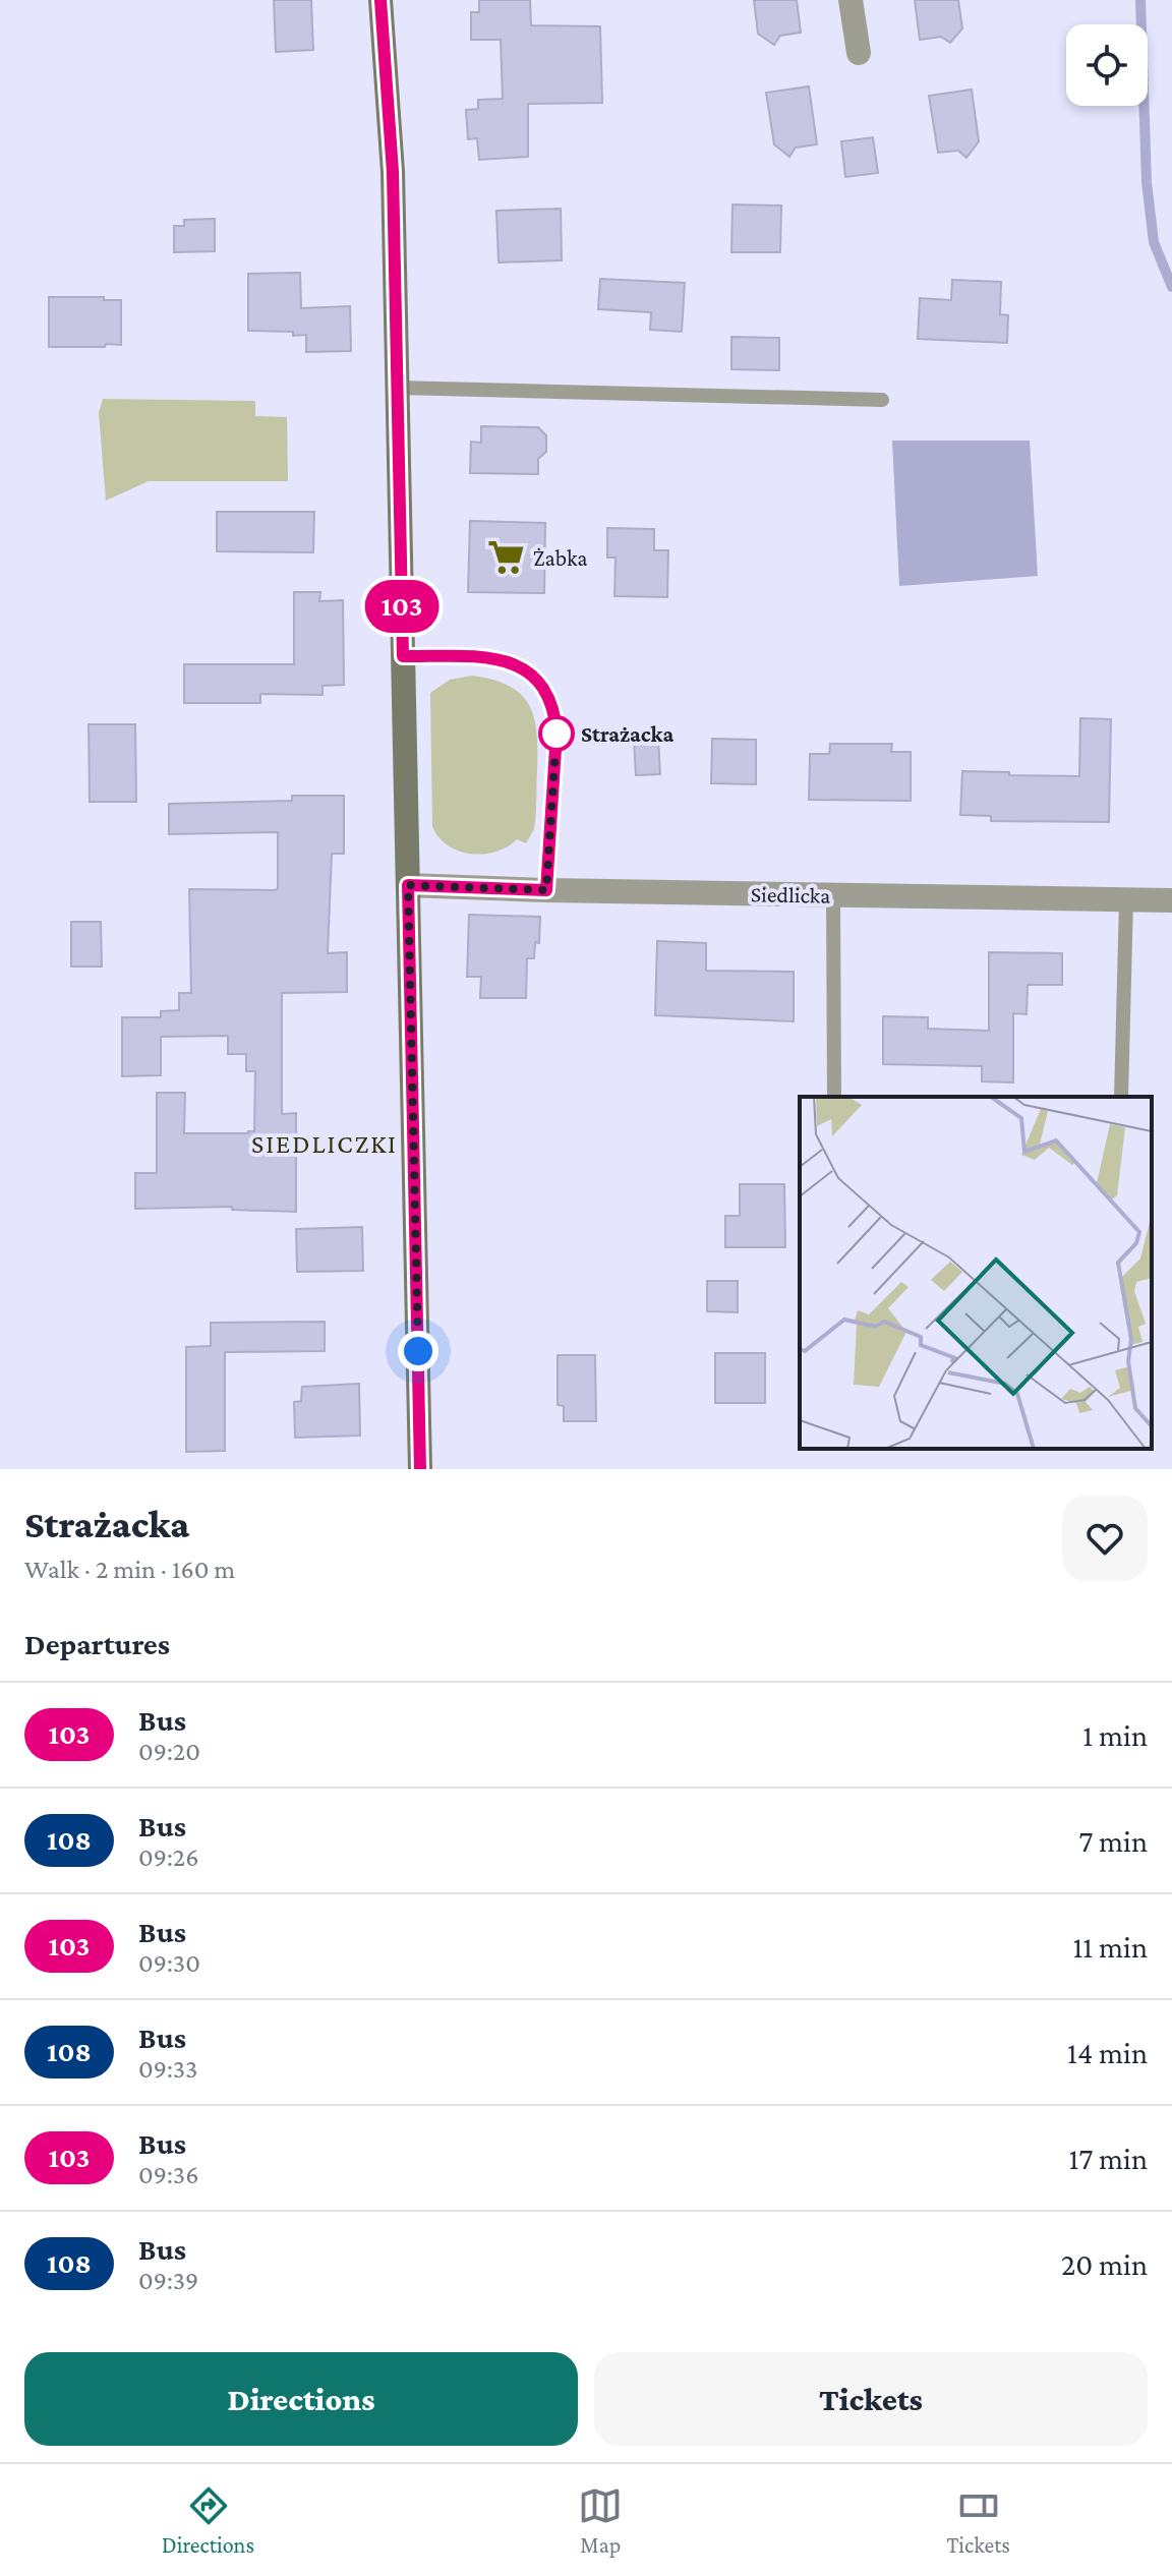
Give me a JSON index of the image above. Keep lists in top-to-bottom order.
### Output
{
  "streets": {
    "street": ["Siedlicka"]
  },
  "districts": ["SIEDLICZKI"],
  "places": {
    "supermarket": ["Żabka"],
    "other": ["Strażacka"]
  },
  "lines": ["bus line 103"],
  "page": {
    "on_map": "103",
    "heading": [
      ["Strażacka", "Walk · 2 min · 160 m"],
      "Departures"
    ],
    "list": [
      {
        "mark": "103",
        "name": "Bus",
        "note": "09:20",
        "value": "1 min"
      },
      {
        "mark": "108",
        "name": "Bus",
        "note": "09:26",
        "value": "7 min"
      },
      {
        "mark": "103",
        "name": "Bus",
        "note": "09:30",
        "value": "11 min"
      },
      {
        "mark": "108",
        "name": "Bus",
        "note": "09:33",
        "value": "14 min"
      },
      {
        "mark": "103",
        "name": "Bus",
        "note": "09:36",
        "value": "17 min"
      },
      {
        "mark": "108",
        "name": "Bus",
        "note": "09:39",
        "value": "20 min"
      }
    ],
    "buttons": ["Directions", "Tickets"],
    "tabs": ["Directions", "Map", "Tickets"]
  }
}
